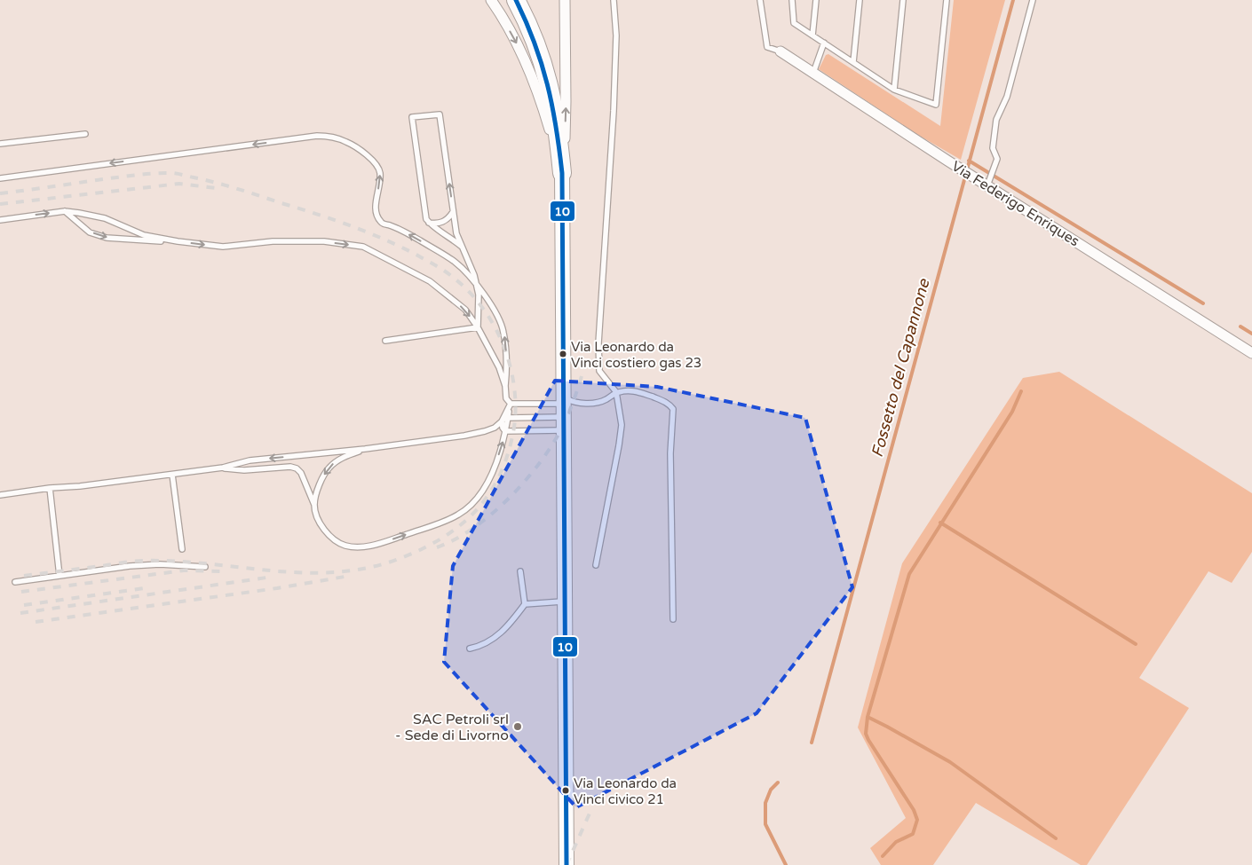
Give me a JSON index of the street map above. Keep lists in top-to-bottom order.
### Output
{
  "streets": {
    "street": ["Via Federigo Enriques"]
  },
  "water": ["Fossetto del Capannone"],
  "places": ["Via Leonardo da Vinci costiero gas 23", "SAC Petroli srl - Sede di Livorno", "Via Leonardo da Vinci civico 21"],
  "lines": ["transit line 10"]
}
